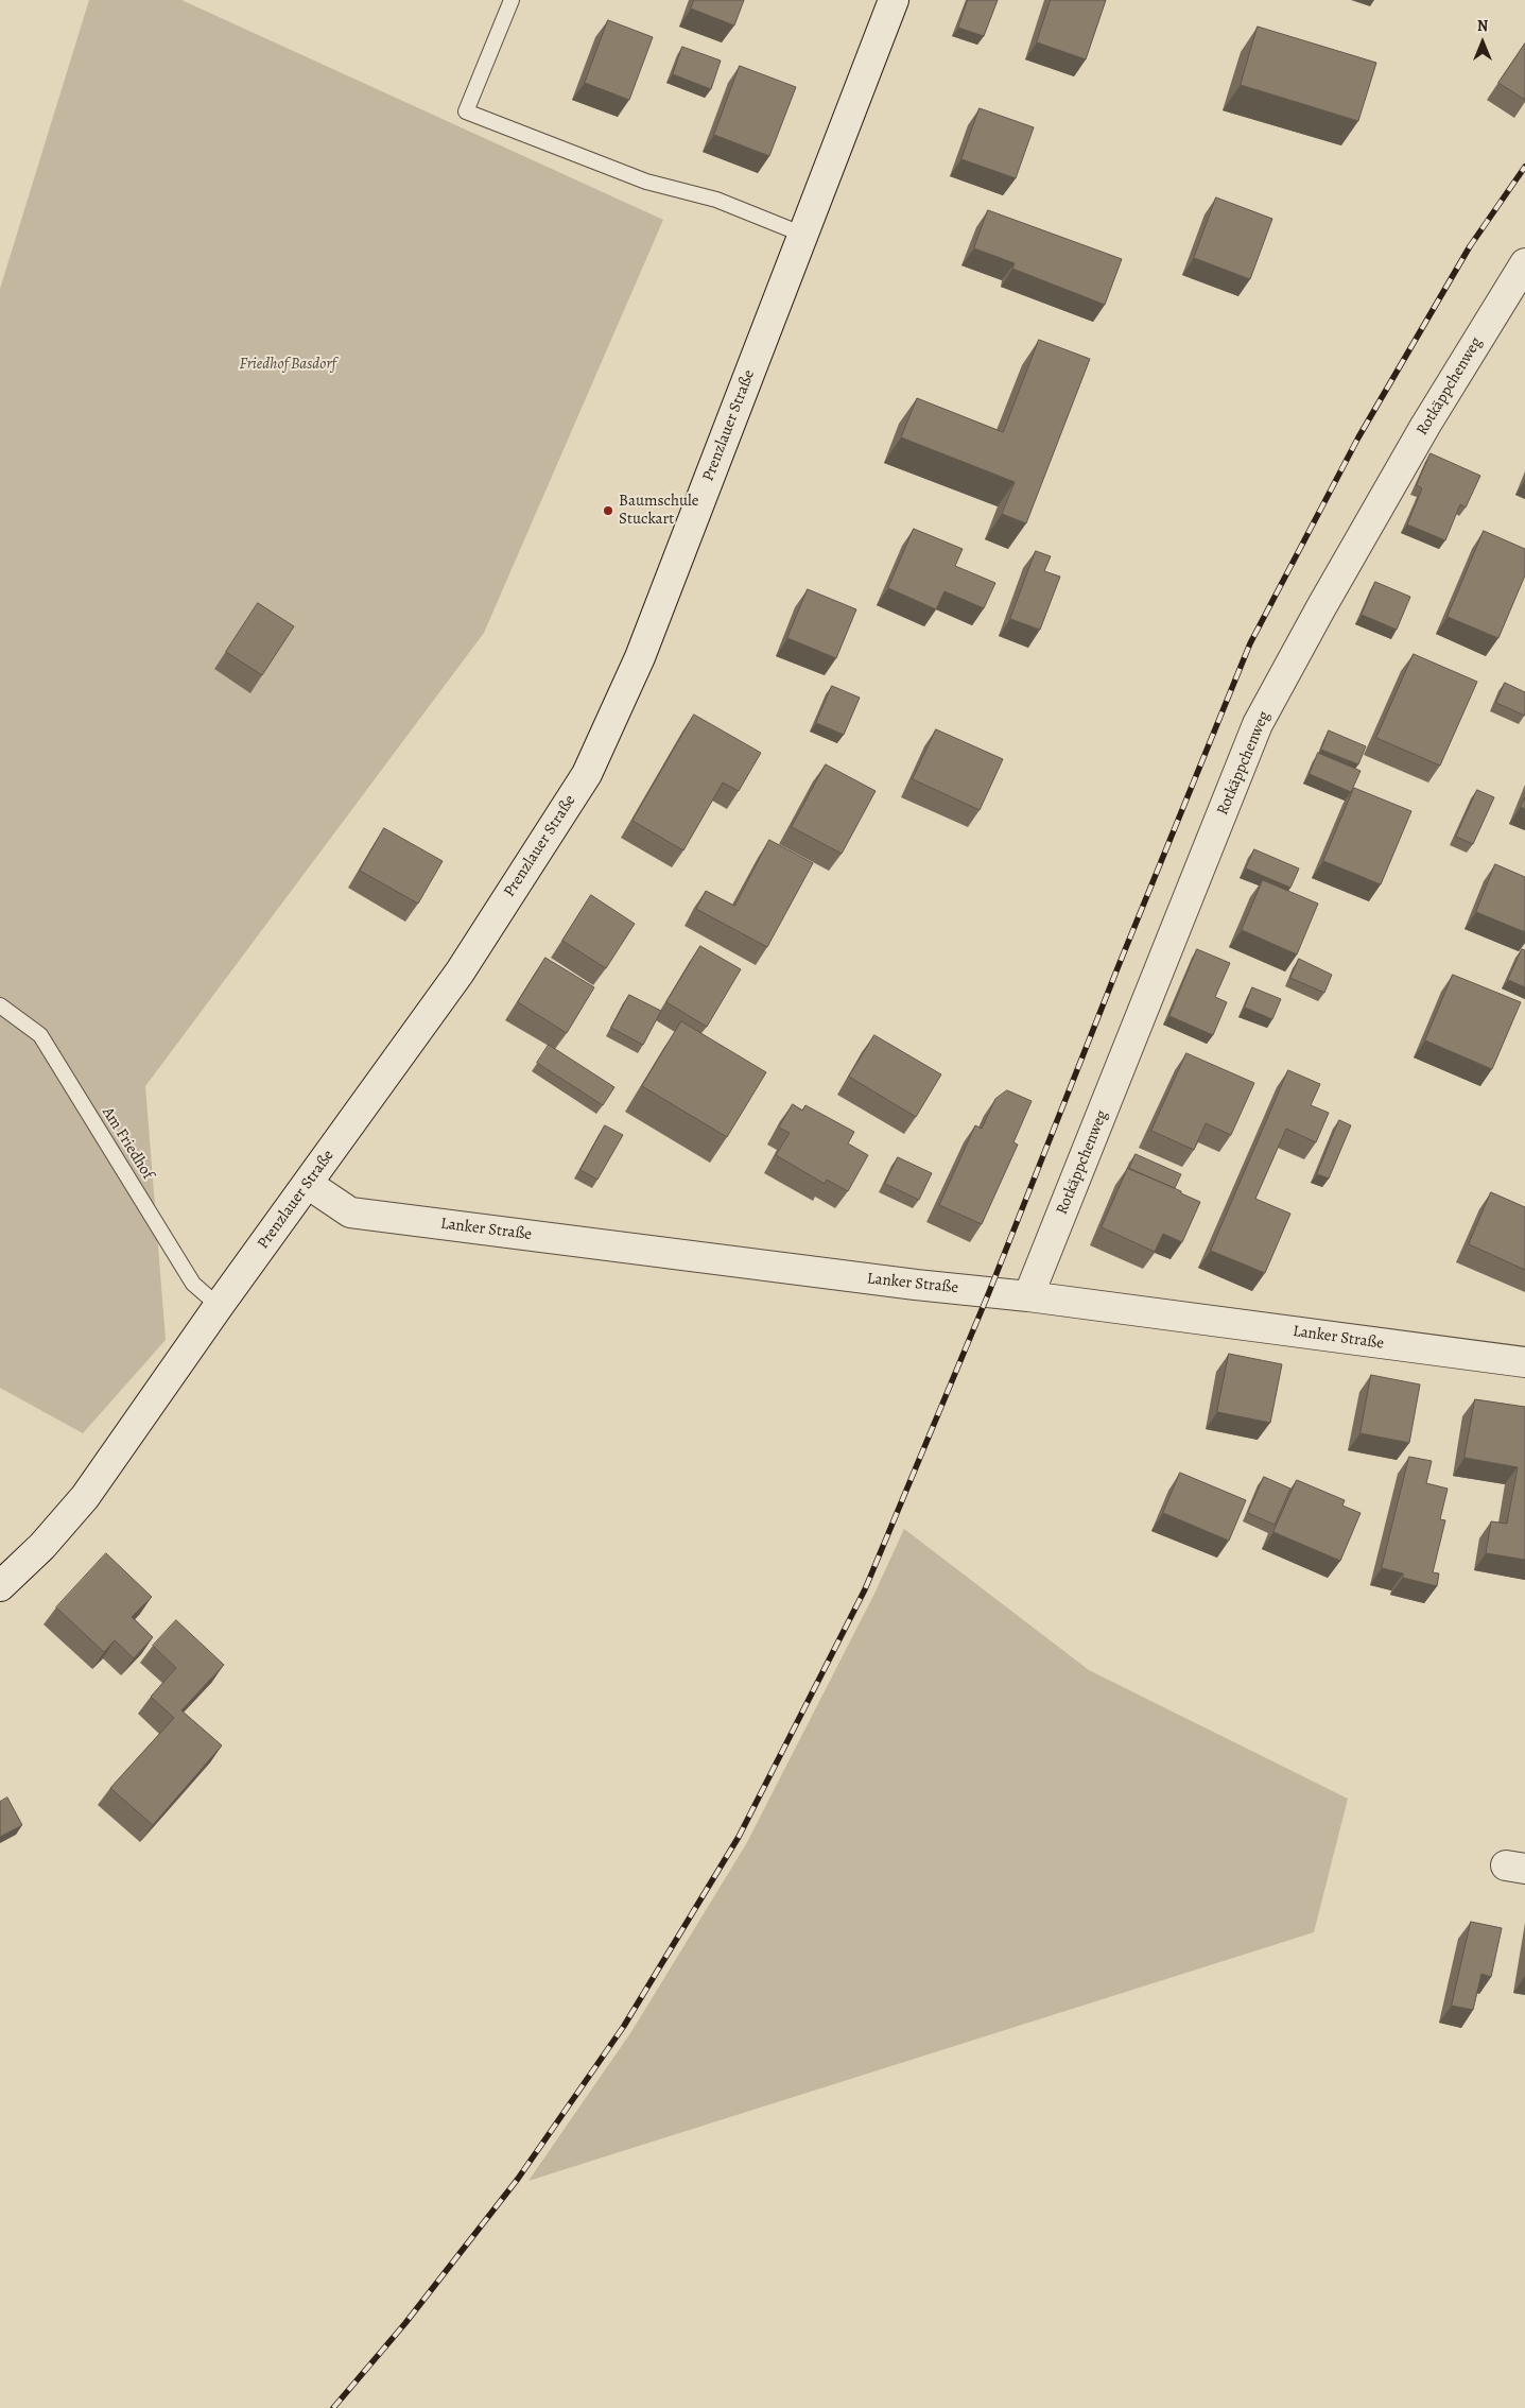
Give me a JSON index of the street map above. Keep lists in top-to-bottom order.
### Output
{
  "streets": {
    "street": ["Rotkäppchenweg", "Prenzlauer Straße", "Lanker Straße"],
    "lane": ["Am Friedhof"]
  },
  "crossings": [
    ["Rotkäppchenweg", "Lanker Straße"],
    ["Prenzlauer Straße", "Am Friedhof"],
    ["Prenzlauer Straße", "Lanker Straße"]
  ],
  "parks": ["Friedhof Basdorf"],
  "places": ["Baumschule Stuckart"],
  "north": "top"
}
